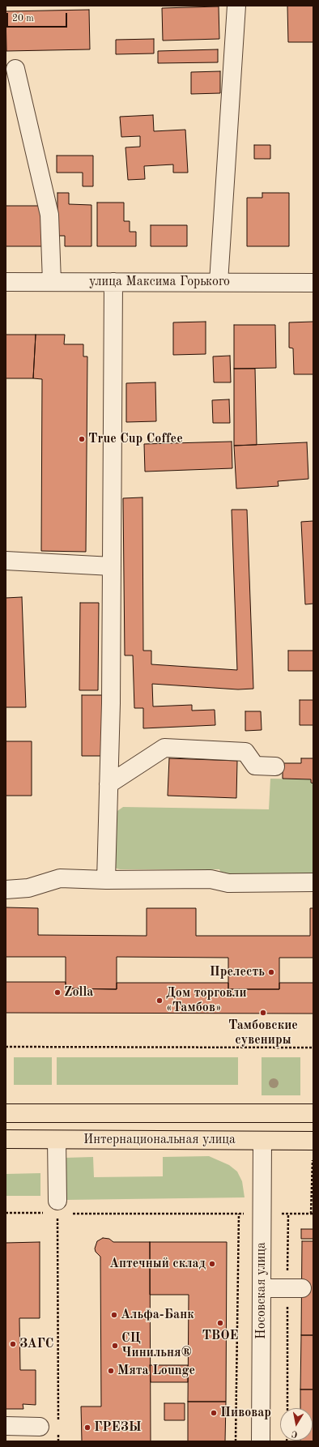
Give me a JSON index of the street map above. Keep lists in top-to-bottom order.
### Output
{
  "streets": {
    "main road": ["Интернациональная улица"],
    "street": ["улица Максима Горького", "Носовская улица"]
  },
  "crossings": [
    ["Интернациональная улица", "Носовская улица"]
  ],
  "places": [
    "True Cup Coffee",
    "Прелесть",
    "Zolla",
    "Дом торговли «Тамбов»",
    "Тамбовские сувениры",
    "Аптечный склад",
    "Альфа-Банк",
    "ТВОЕ",
    "ЗАГС",
    "СЦ Чинильня®",
    "Мята Lounge",
    "Пивовар",
    "ГРЕЗЫ"
  ],
  "scale_bar": "20 m",
  "north": "bottom"
}
